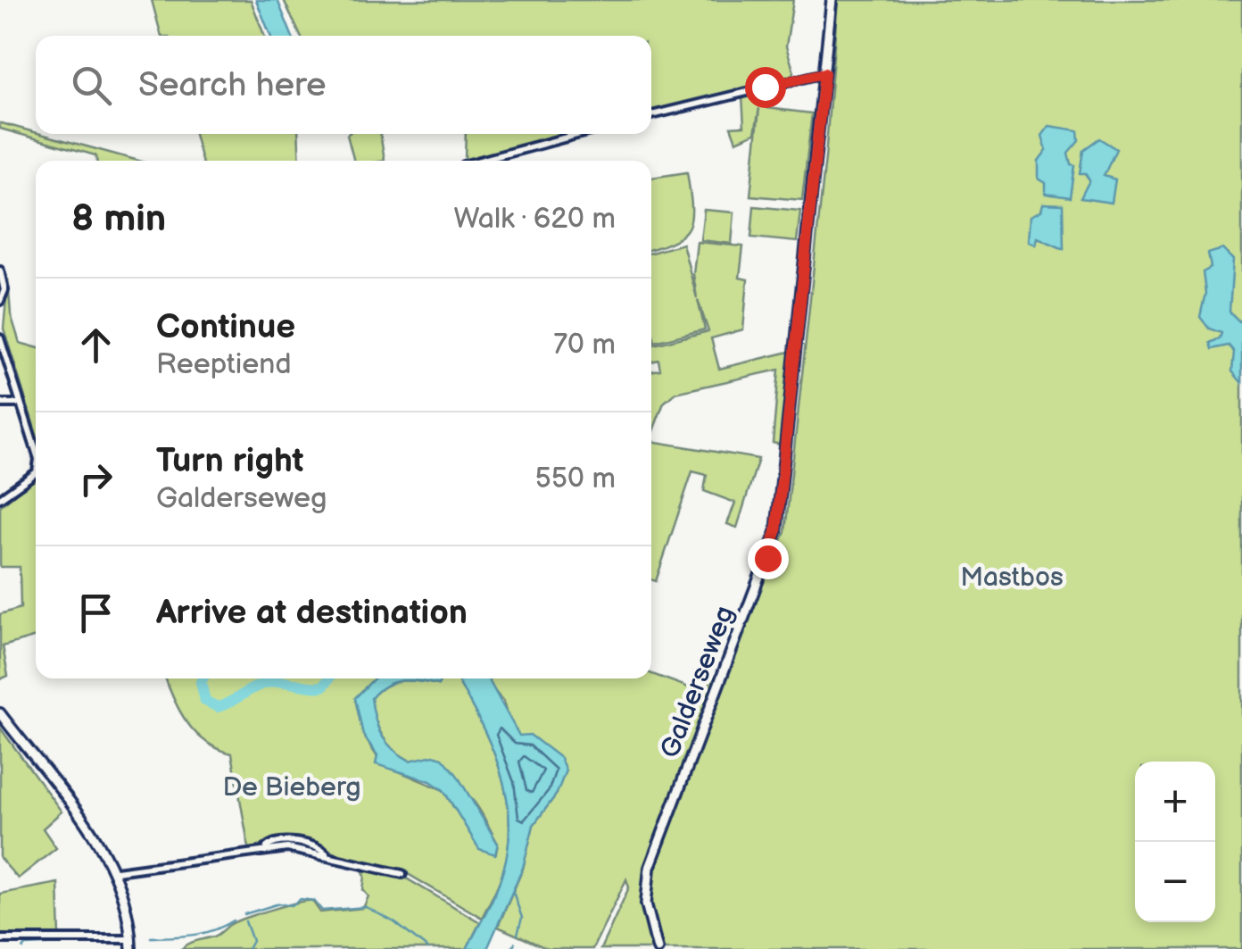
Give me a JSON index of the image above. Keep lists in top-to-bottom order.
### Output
{
  "streets": {
    "street": ["Galderseweg"]
  },
  "parks": ["Mastbos", "De Bieberg"],
  "page": {
    "search": "Search here",
    "heading": ["8 min", "Walk · 620 m"],
    "list": [
      ["Continue", "Reeptiend", "70 m"],
      ["Turn right", "Galderseweg", "550 m"],
      "Arrive at destination"
    ],
    "map_buttons": ["+", "−"]
  }
}
